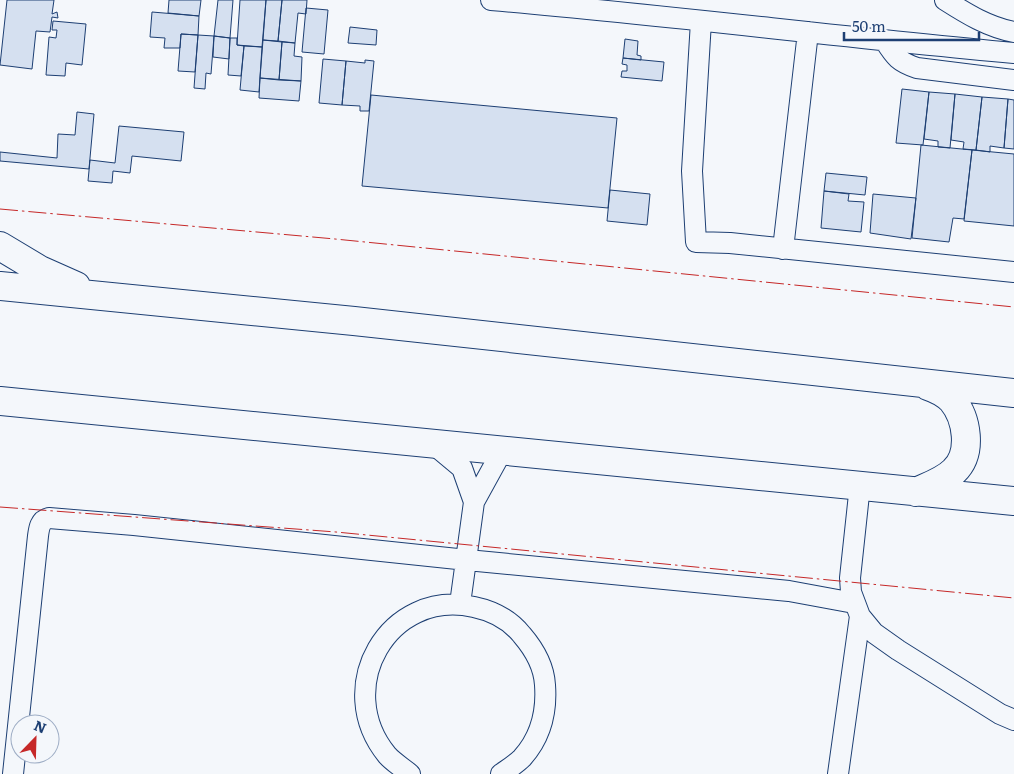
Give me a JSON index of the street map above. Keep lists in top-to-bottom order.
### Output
{
  "scale_bar": "50 m",
  "north": "top right"
}
